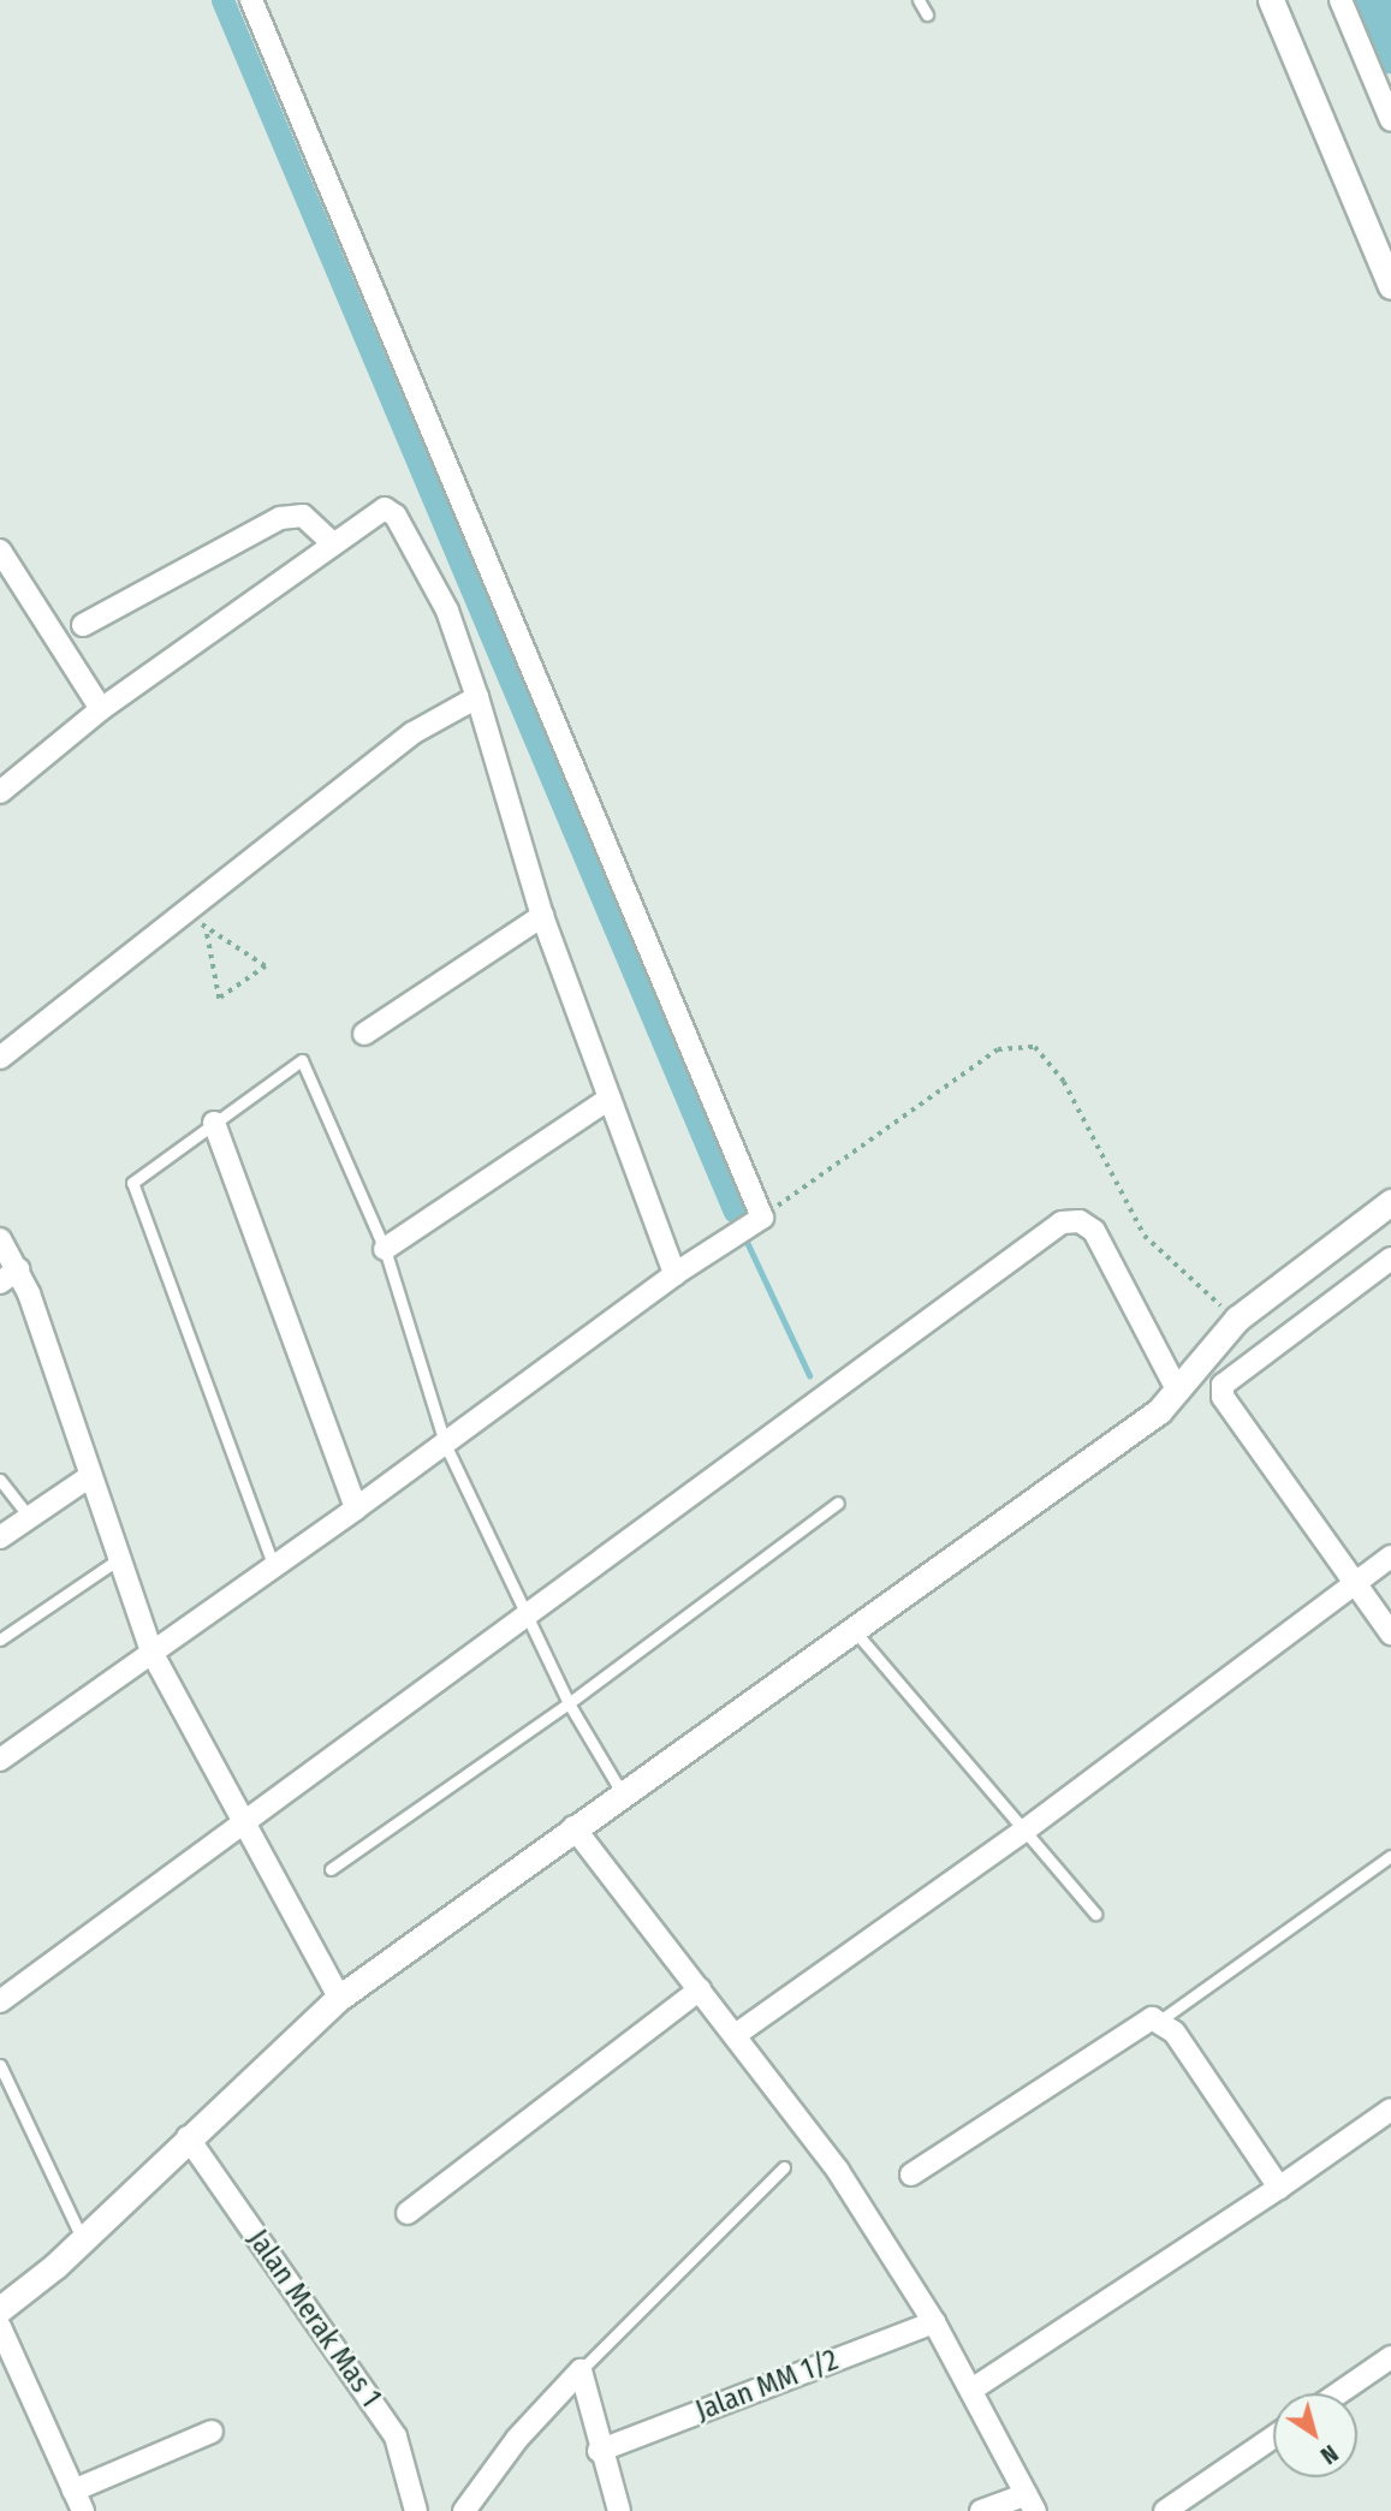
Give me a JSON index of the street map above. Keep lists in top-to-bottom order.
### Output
{
  "streets": {
    "street": ["Jalan Merak Mas 1", "Jalan MM 1/2"]
  },
  "north": "bottom right"
}
